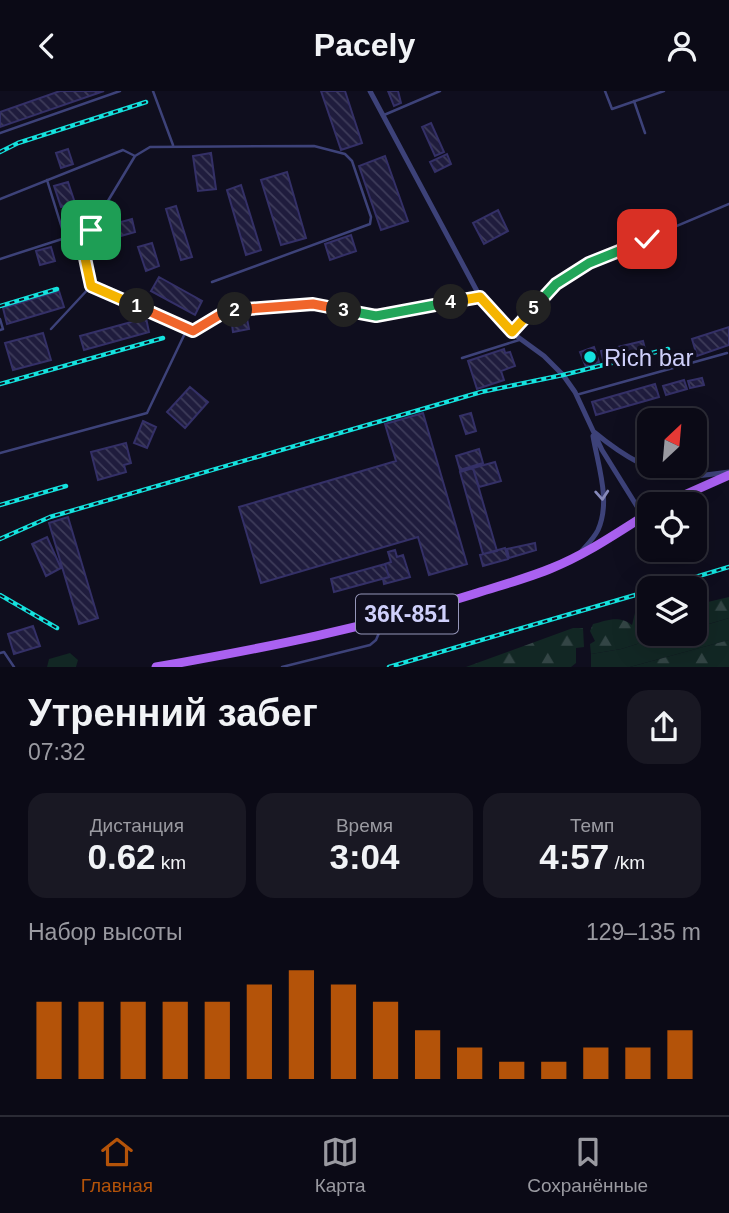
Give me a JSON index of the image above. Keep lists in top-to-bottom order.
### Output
{
  "streets": {
    "main road": ["36К-851"]
  },
  "places": ["Rich bar"],
  "north": "top right",
  "page": {
    "header": "Pacely",
    "pins": [
      "4",
      "1",
      "5",
      "2",
      "3"
    ],
    "heading": ["Утренний забег", "07:32"],
    "stats": [
      ["Дистанция", "0.62 km"],
      ["Время", "3:04"],
      ["Темп", "4:57 /km"]
    ],
    "chart": ["Набор высоты", "129–135 m"],
    "tabs": ["Главная", "Карта", "Сохранённые"]
  }
}
